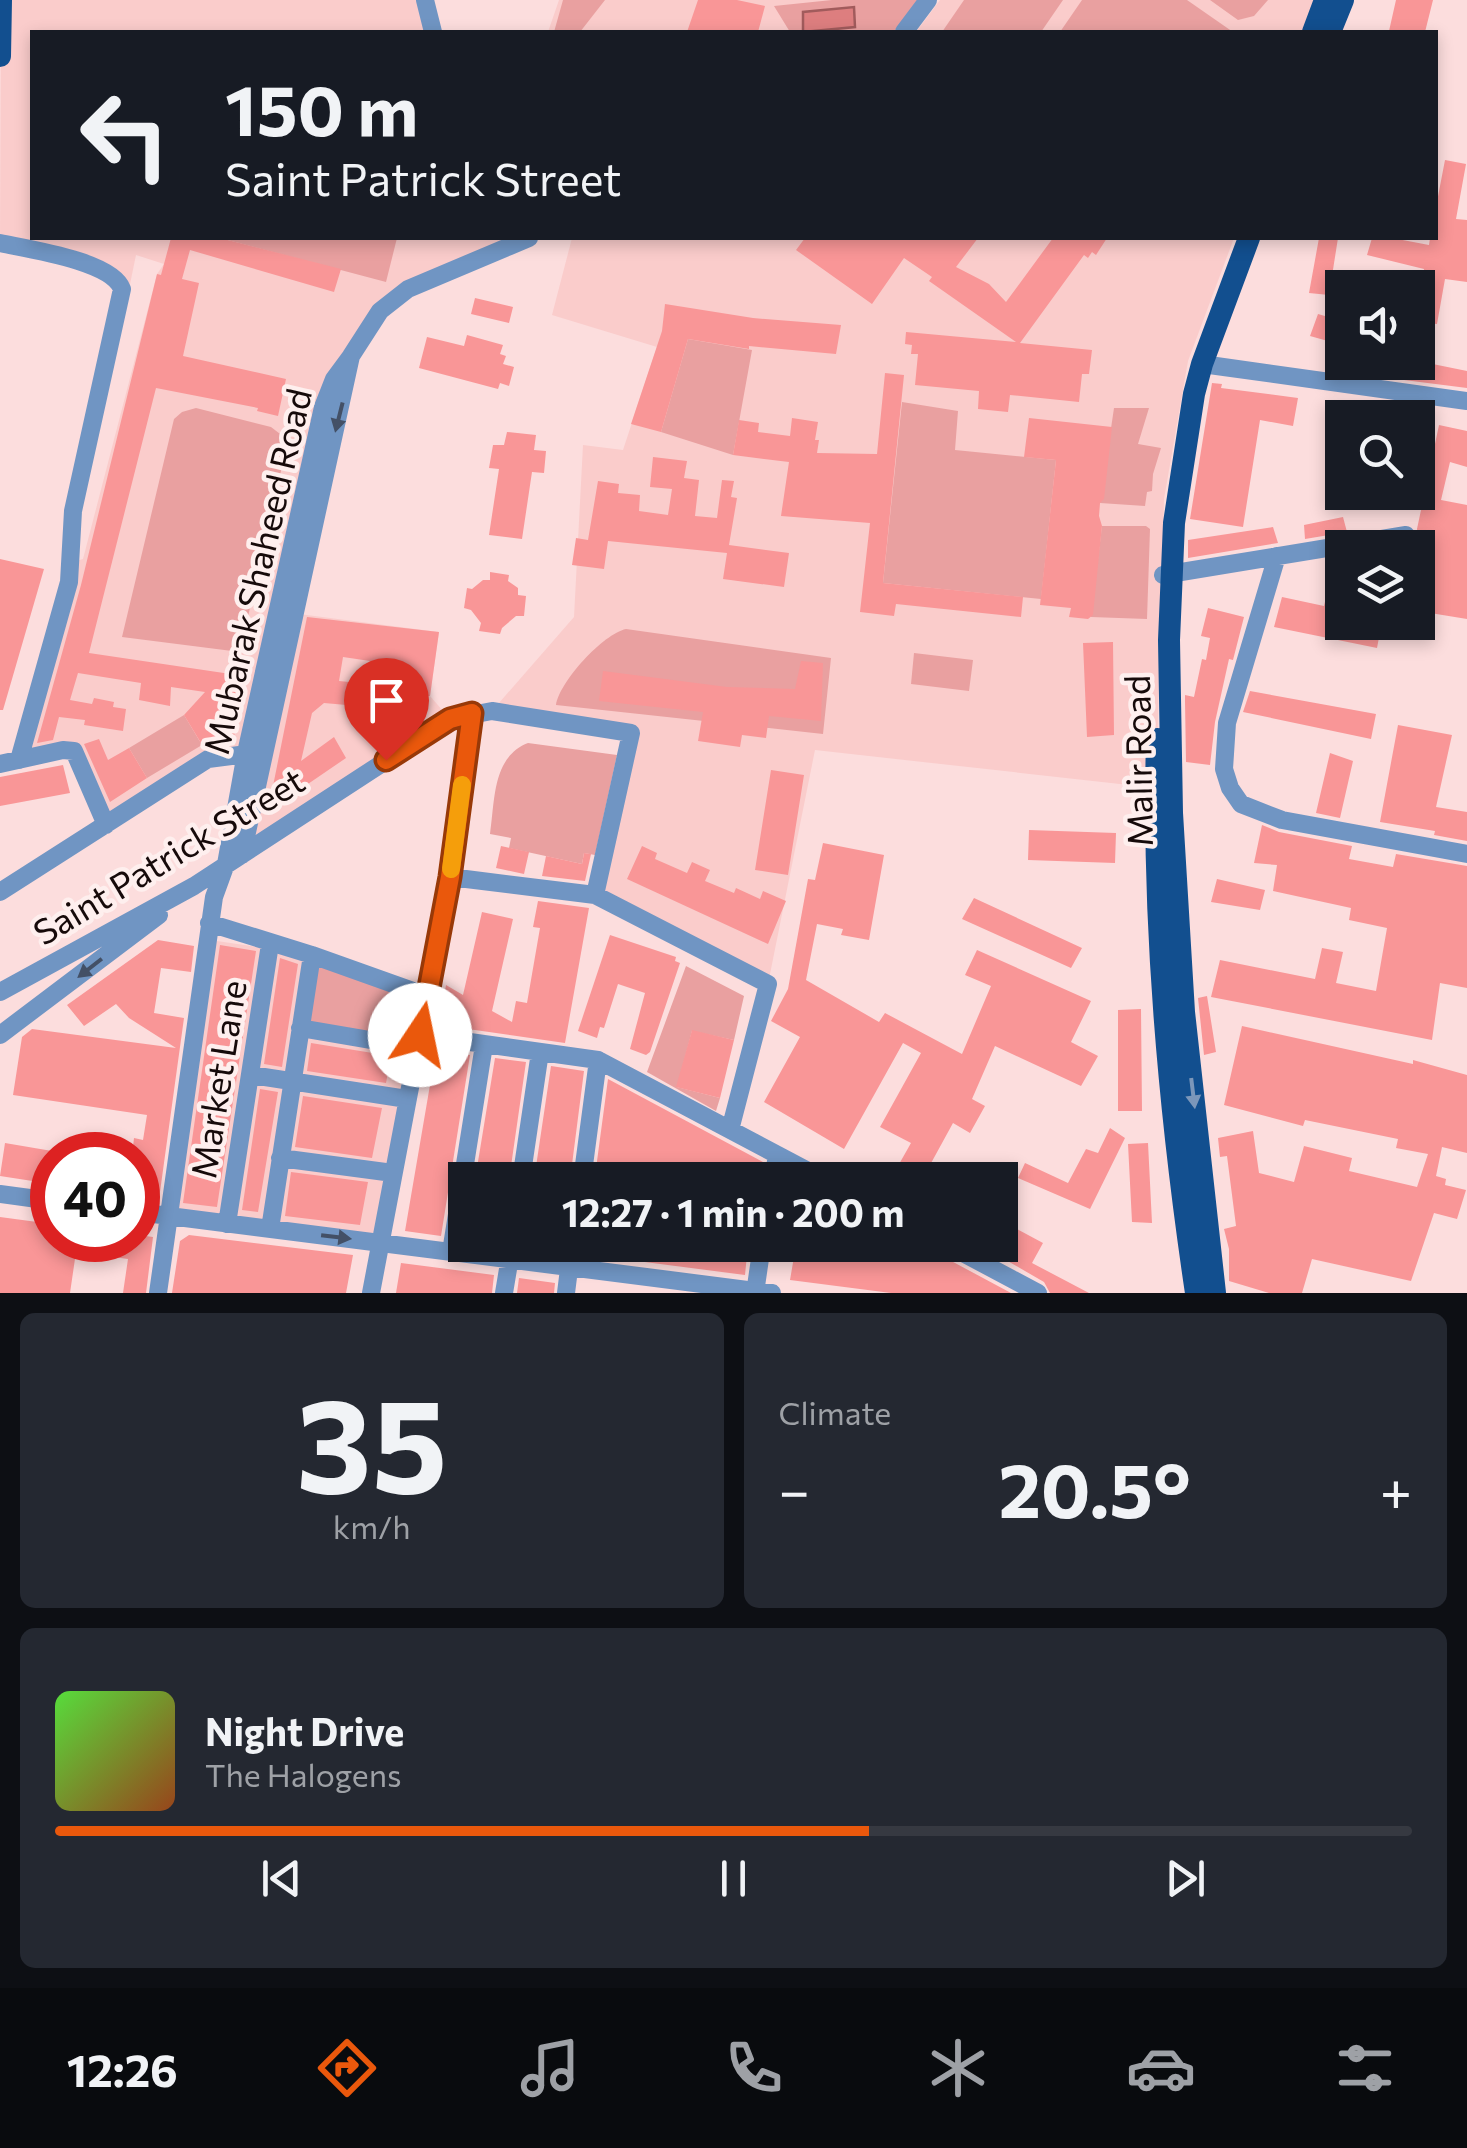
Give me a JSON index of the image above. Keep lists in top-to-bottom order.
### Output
{
  "streets": {
    "main road": ["Malir Road"],
    "street": ["Mubarak Shaheed Road", "Saint Patrick Street", "Market Lane"]
  },
  "crossings": [
    ["Mubarak Shaheed Road", "Saint Patrick Street"]
  ],
  "page": {
    "turn": ["150 m", "Saint Patrick Street"],
    "limit": "40",
    "trip": "12:27 · 1 min · 200 m",
    "tile": [
      ["35", "km/h"],
      "Climate"
    ],
    "heat": ["−", "20.5°", "+"],
    "song": ["Night Drive", "The Halogens"],
    "tabs": "12:26"
  }
}
